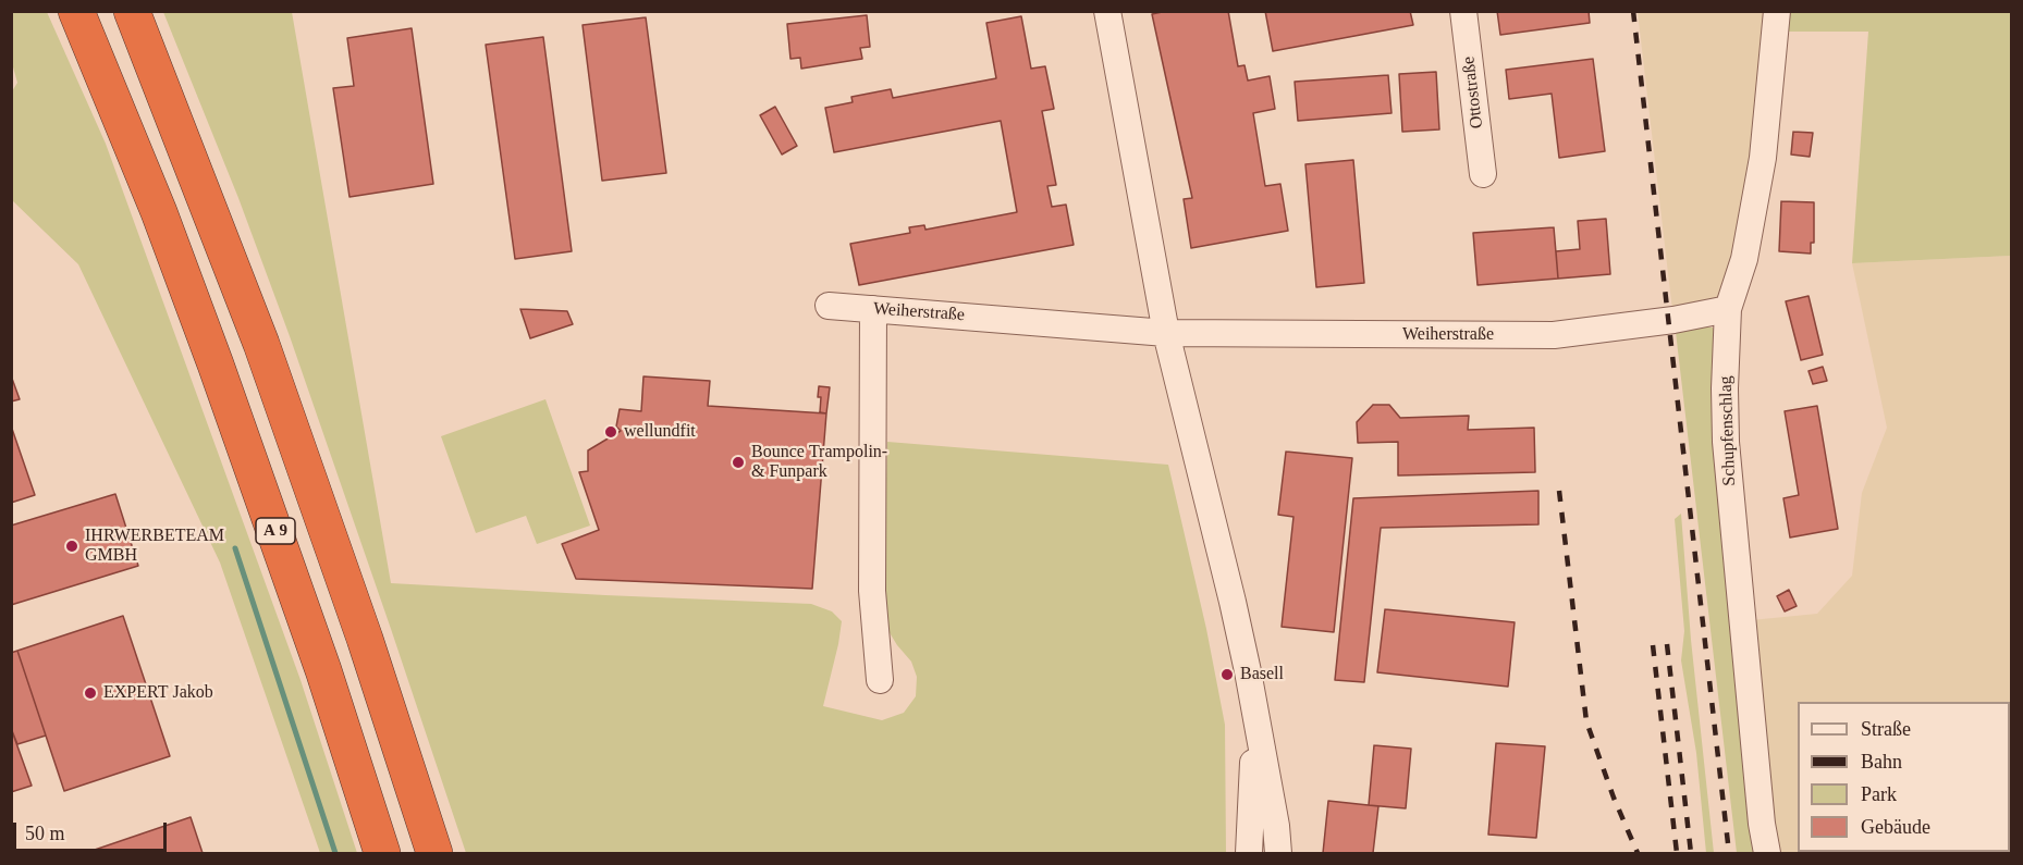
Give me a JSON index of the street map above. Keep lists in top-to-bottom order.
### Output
{
  "streets": {
    "highway": ["A 9"],
    "street": ["Ottostraße", "Weiherstraße", "Schupfenschlag"]
  },
  "crossings": [
    ["Weiherstraße", "Schupfenschlag"]
  ],
  "places": [
    "wellundfit",
    "Bounce Trampolin- & Funpark",
    "IHRWERBETEAM GMBH",
    "Basell",
    "EXPERT Jakob"
  ],
  "legend": [
    "Straße",
    "Bahn",
    "Park",
    "Gebäude"
  ],
  "scale_bar": "50 m"
}
